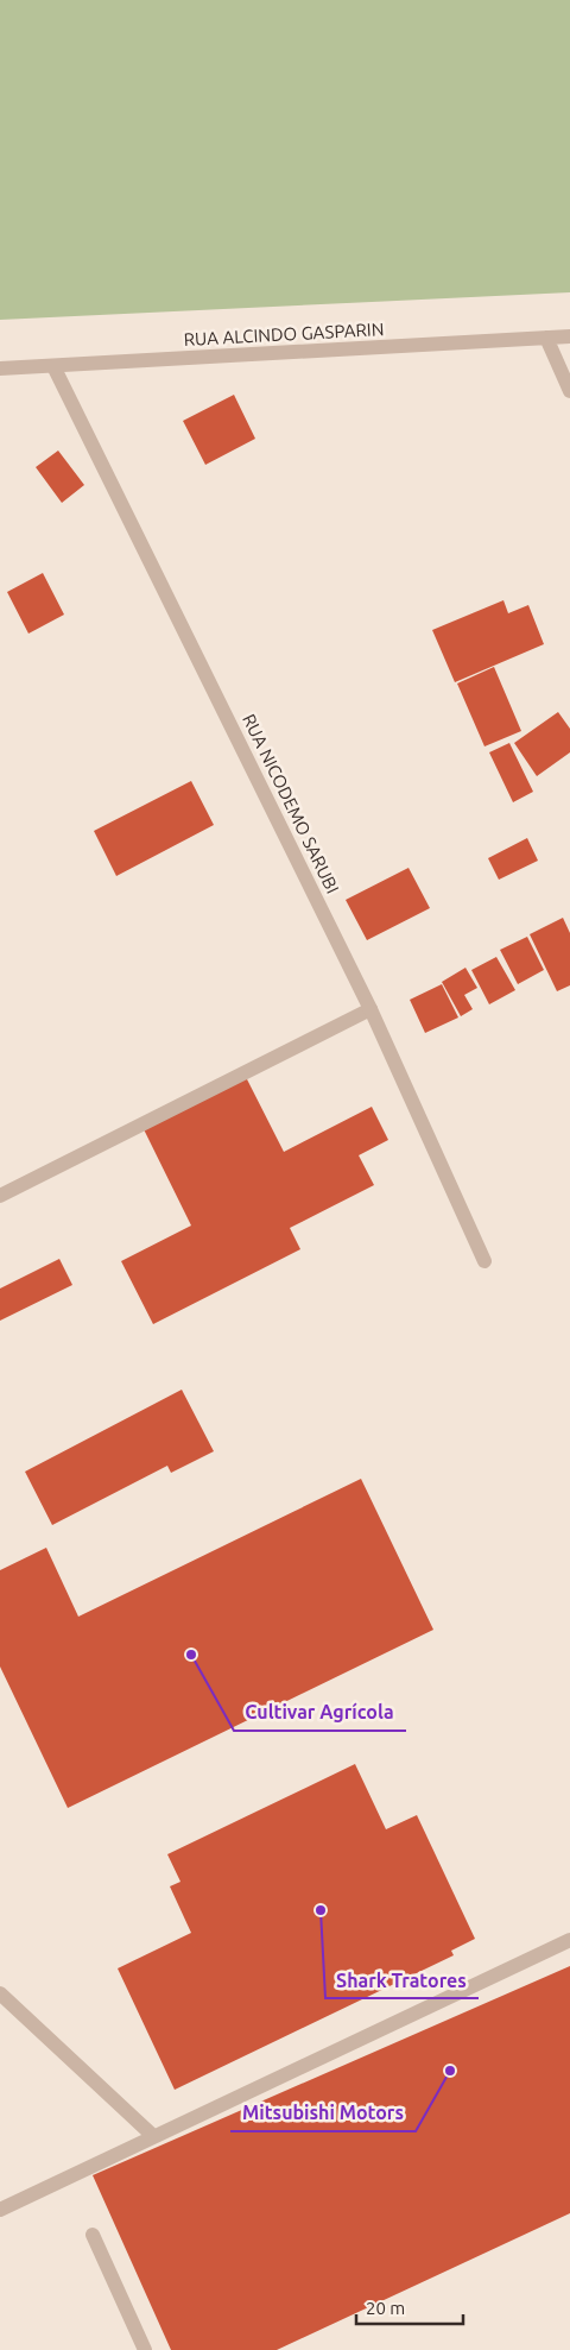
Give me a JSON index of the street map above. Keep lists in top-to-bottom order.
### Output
{
  "streets": {
    "street": ["RUA ALCINDO GASPARIN", "RUA NICODEMO SARUBI"]
  },
  "crossings": [
    ["RUA ALCINDO GASPARIN", "RUA NICODEMO SARUBI"]
  ],
  "places": ["Cultivar Agrícola", "Shark Tratores", "Mitsubishi Motors"],
  "scale_bar": "20 m"
}
